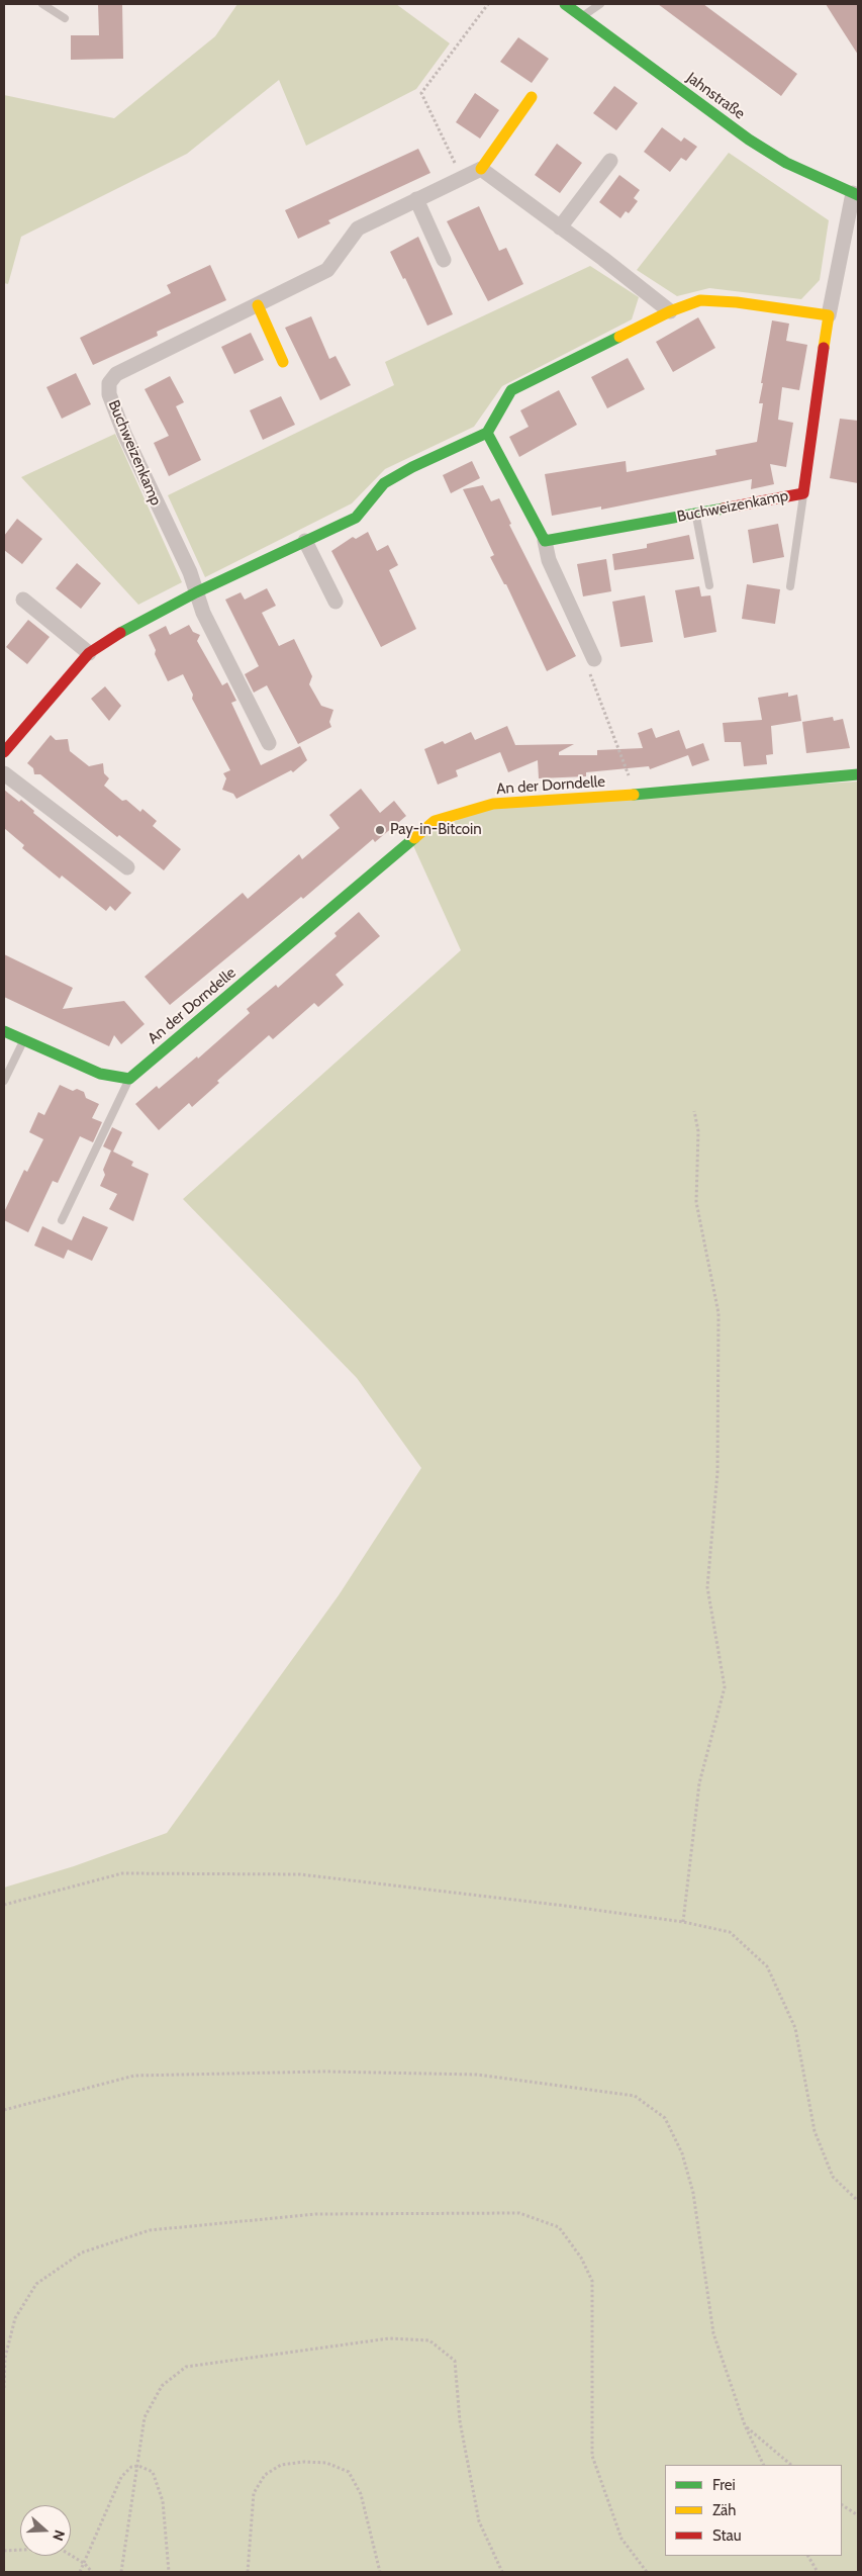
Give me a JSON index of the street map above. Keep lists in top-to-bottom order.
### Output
{
  "streets": {
    "street": ["Jahnstraße", "Buchweizenkamp", "An der Dorndelle"]
  },
  "crossings": [
    ["Jahnstraße", "Buchweizenkamp"]
  ],
  "places": ["Pay-in-Bitcoin"],
  "legend": ["Frei", "Zäh", "Stau"],
  "north": "right"
}
